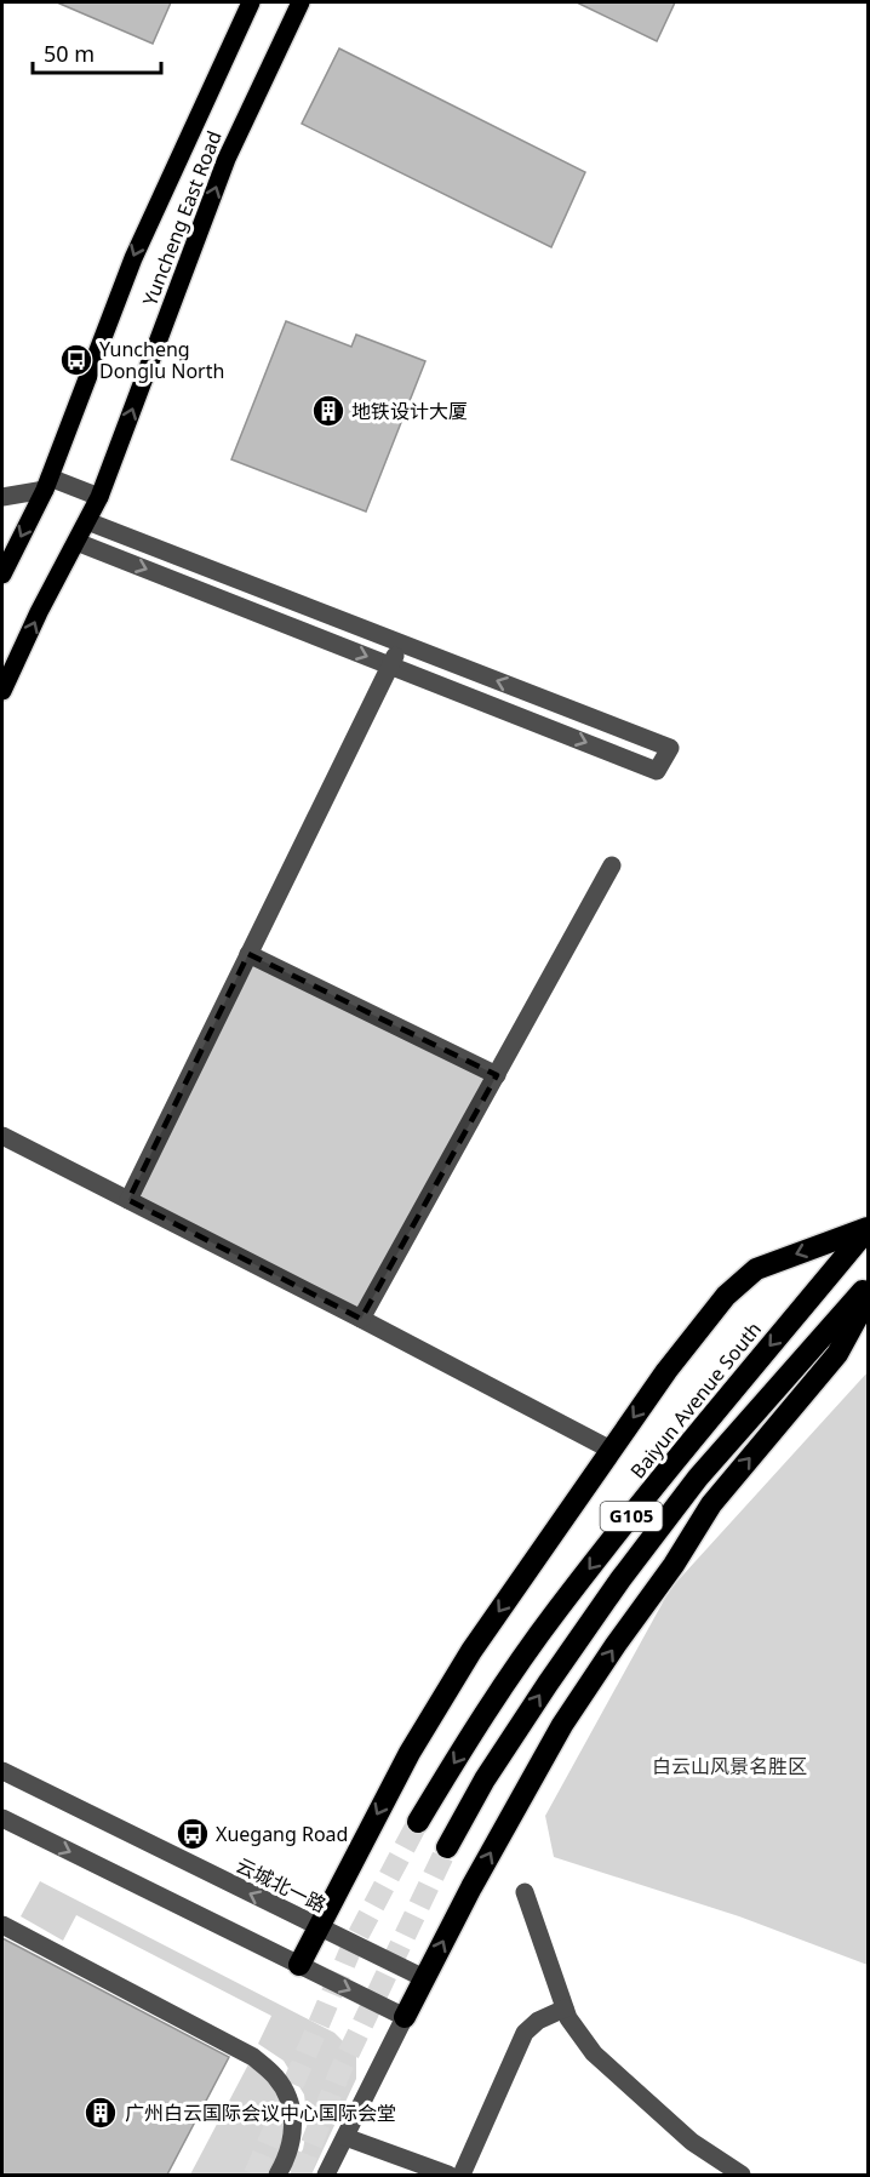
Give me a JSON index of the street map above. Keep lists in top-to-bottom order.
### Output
{
  "streets": {
    "highway": ["Baiyun Avenue South", "G105"],
    "main road": ["Yuncheng East Road"],
    "street": ["云城北一路"]
  },
  "parks": ["白云山风景名胜区"],
  "places": {
    "bus stop": ["Yuncheng Donglu North", "Xuegang Road"],
    "building": ["地铁设计大厦", "广州白云国际会议中心国际会堂"]
  },
  "scale_bar": "50 m"
}
